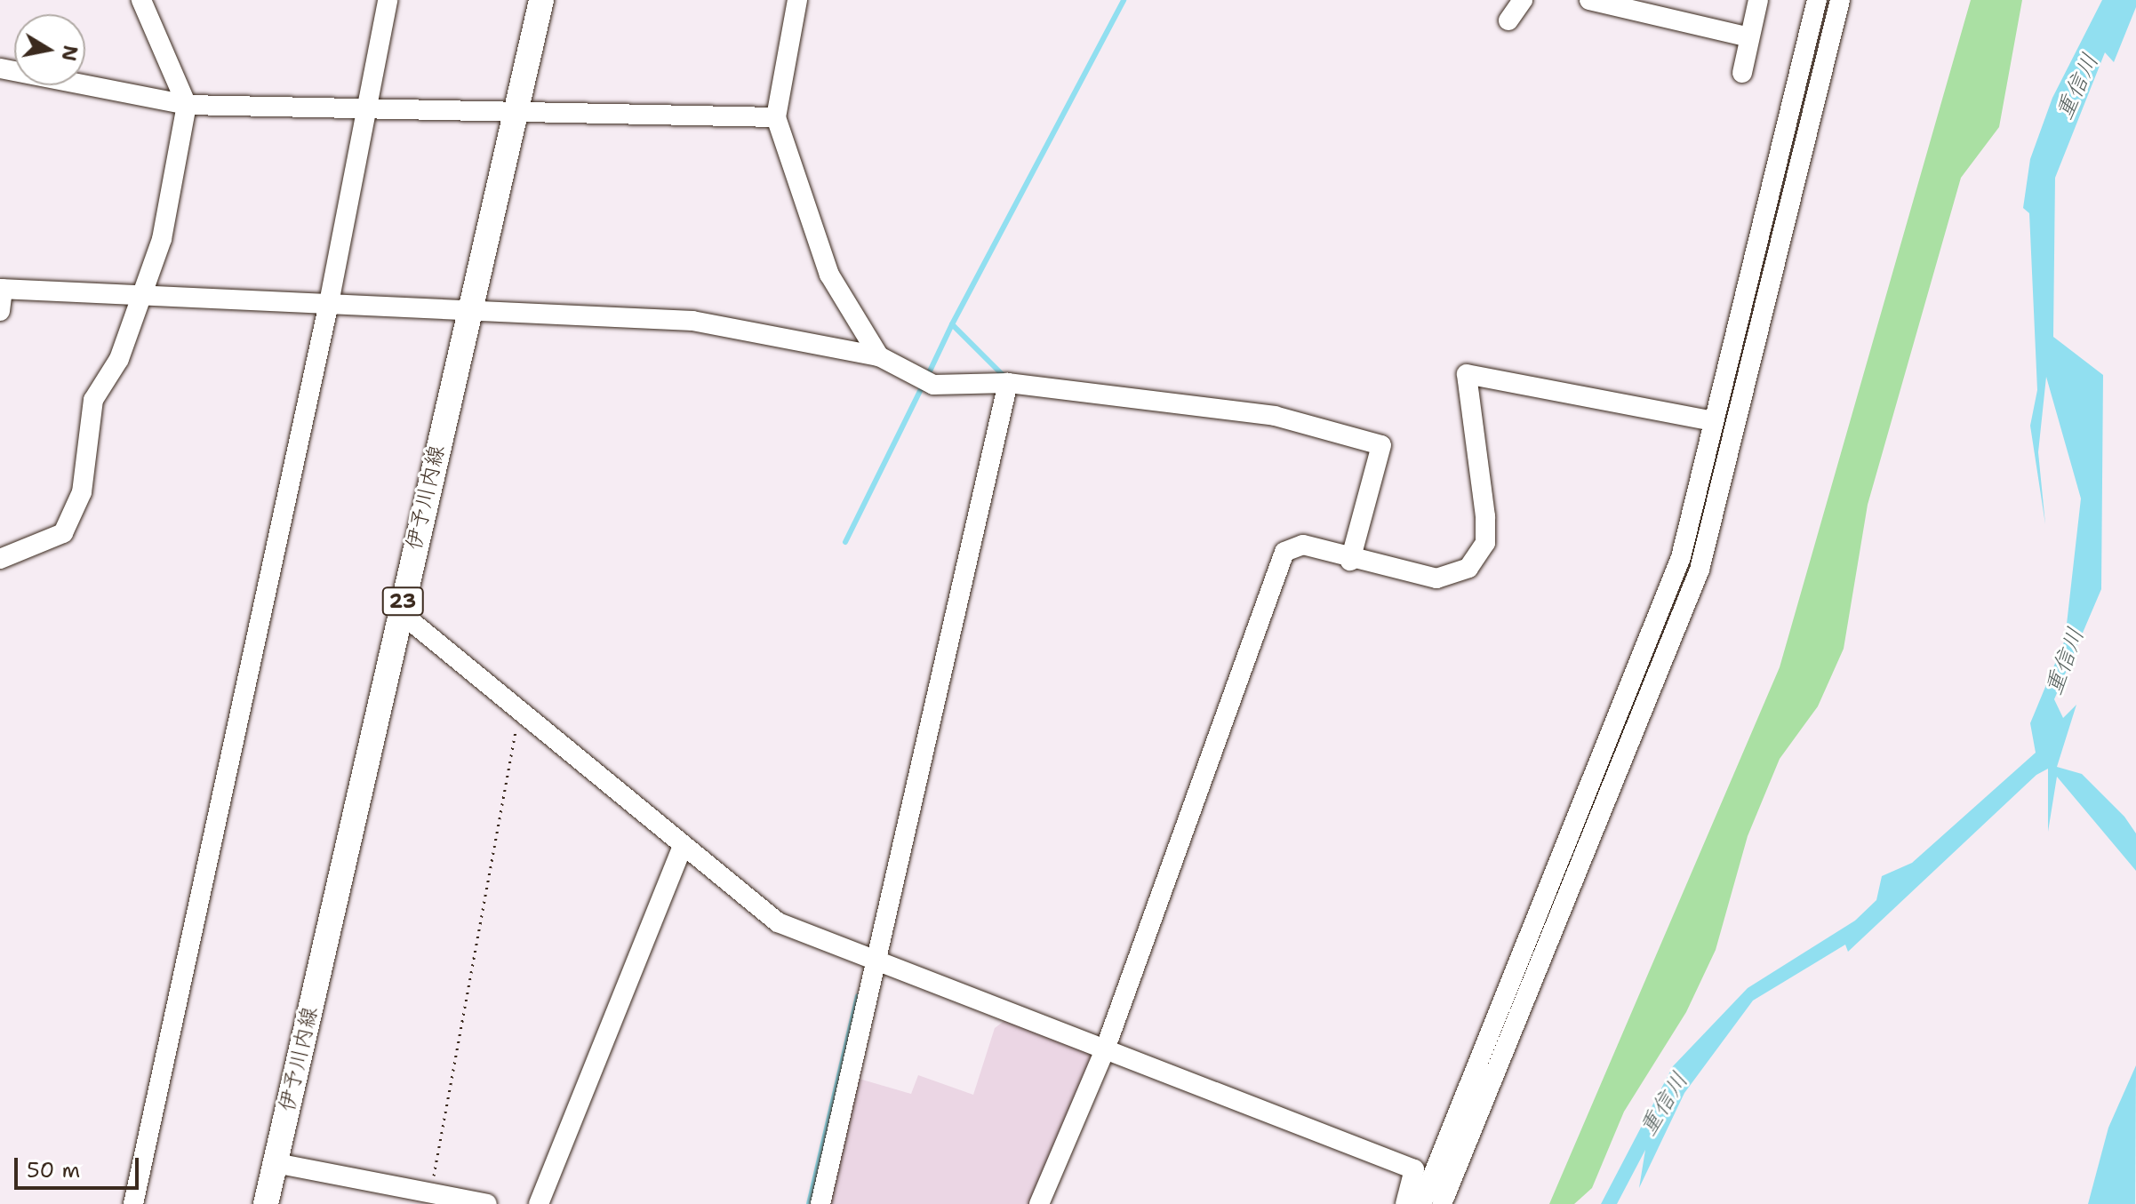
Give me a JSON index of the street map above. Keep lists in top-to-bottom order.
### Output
{
  "streets": {
    "main road": ["伊予川内線", "23"]
  },
  "water": ["重信川"],
  "scale_bar": "50 m",
  "north": "right"
}
